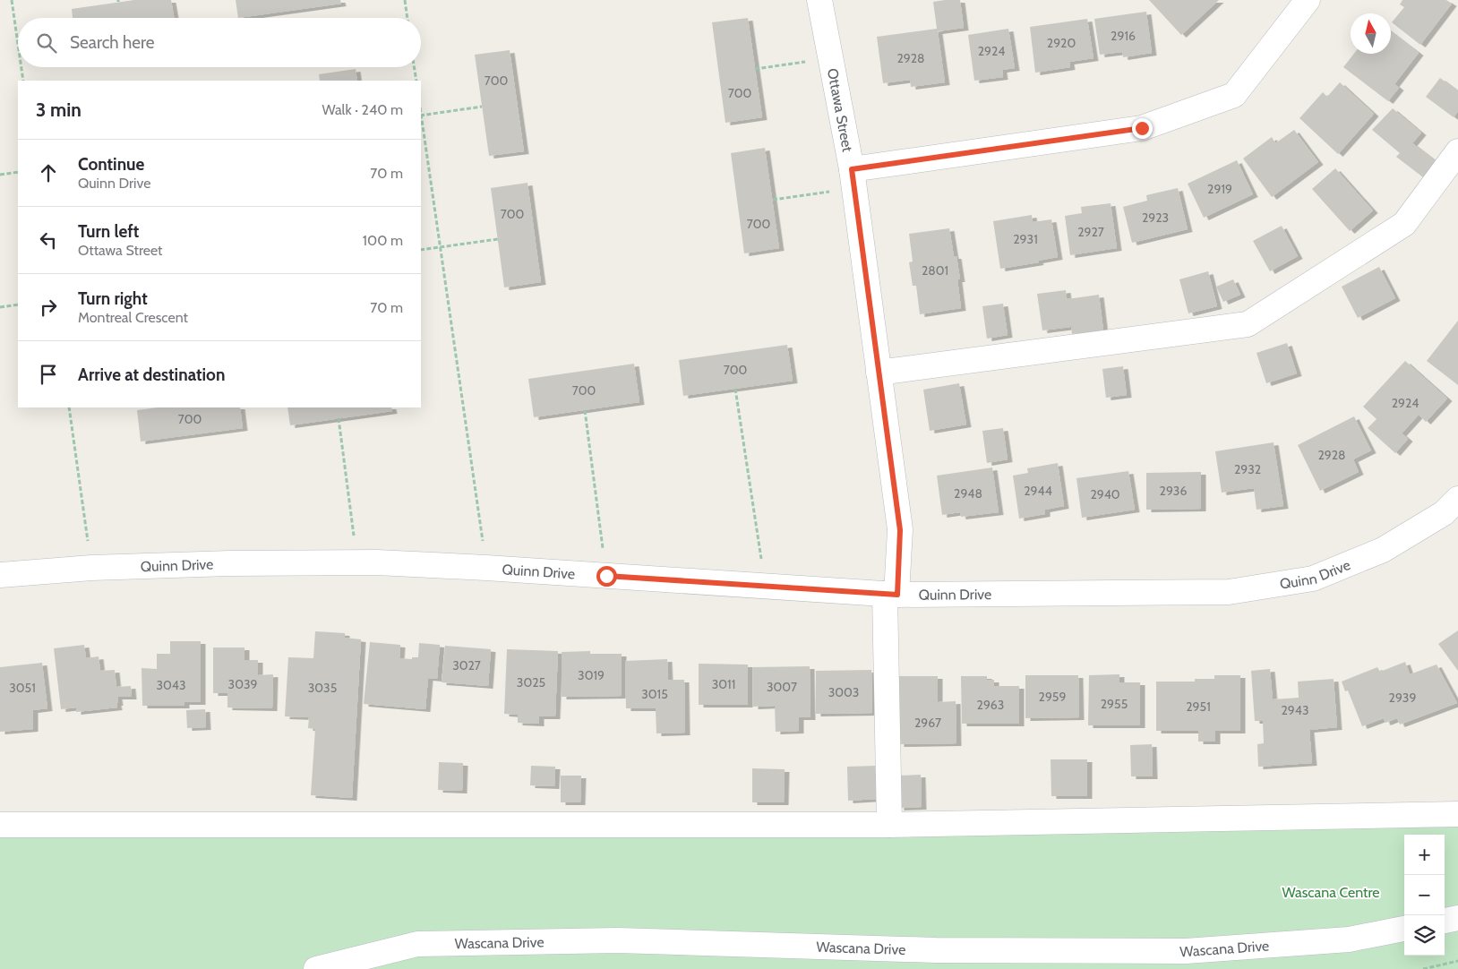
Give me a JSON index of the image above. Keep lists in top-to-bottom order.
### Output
{
  "streets": {
    "street": ["Ottawa Street", "Quinn Drive", "Wascana Drive"]
  },
  "crossings": [
    ["Ottawa Street", "Quinn Drive"]
  ],
  "parks": ["Wascana Centre"],
  "house_numbers": [
    "2916",
    "2920",
    "2924",
    "2928",
    "700",
    "700",
    "2919",
    "700",
    "2923",
    "700",
    "2927",
    "2931",
    "2801",
    "700",
    "700",
    "2924",
    "700",
    "2928",
    "2932",
    "2944",
    "2936",
    "2948",
    "2940",
    "3027",
    "3019",
    "3025",
    "3039",
    "3011",
    "3043",
    "3007",
    "3051",
    "3035",
    "3003",
    "3015",
    "2959",
    "2939",
    "2955",
    "2963",
    "2951",
    "2943",
    "2967"
  ],
  "north": "top",
  "page": {
    "search": "Search here",
    "heading": ["3 min", "Walk · 240 m"],
    "list": [
      ["Continue", "Quinn Drive", "70 m"],
      ["Turn left", "Ottawa Street", "100 m"],
      ["Turn right", "Montreal Crescent", "70 m"],
      "Arrive at destination"
    ],
    "map_buttons": ["+", "−"]
  }
}
